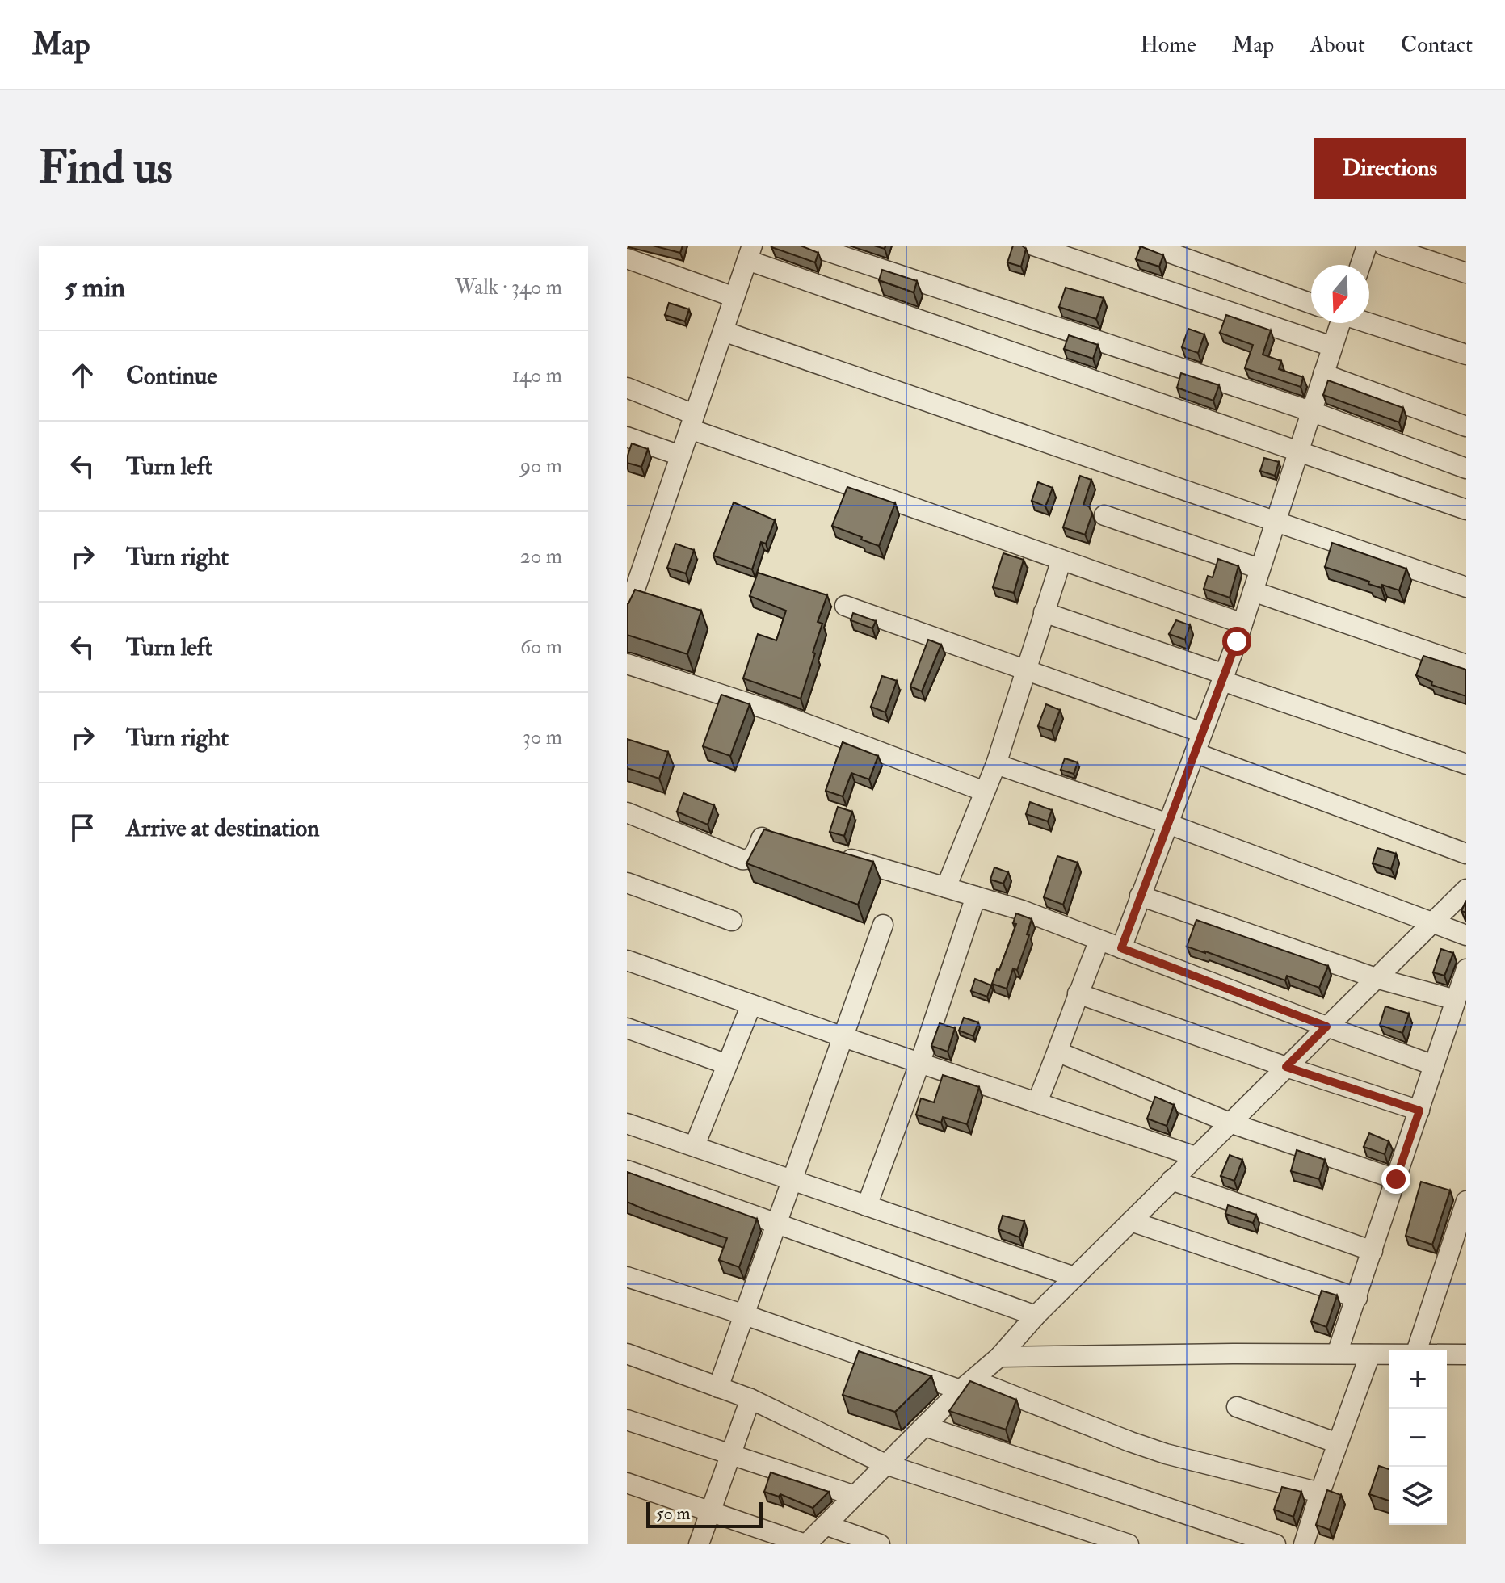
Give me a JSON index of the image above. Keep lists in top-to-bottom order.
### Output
{
  "scale_bar": "50 m",
  "north": "bottom",
  "page": {
    "header": "Map",
    "nav": [
      "Home",
      "Map",
      "About",
      "Contact"
    ],
    "buttons": "Directions",
    "title": "Find us",
    "heading": ["5 min", "Walk · 340 m"],
    "list": [
      ["Continue", "140 m"],
      ["Turn left", "90 m"],
      ["Turn right", "20 m"],
      ["Turn left", "60 m"],
      ["Turn right", "30 m"],
      "Arrive at destination"
    ],
    "map_buttons": ["+", "−"],
    "scale": "50 m"
  }
}
